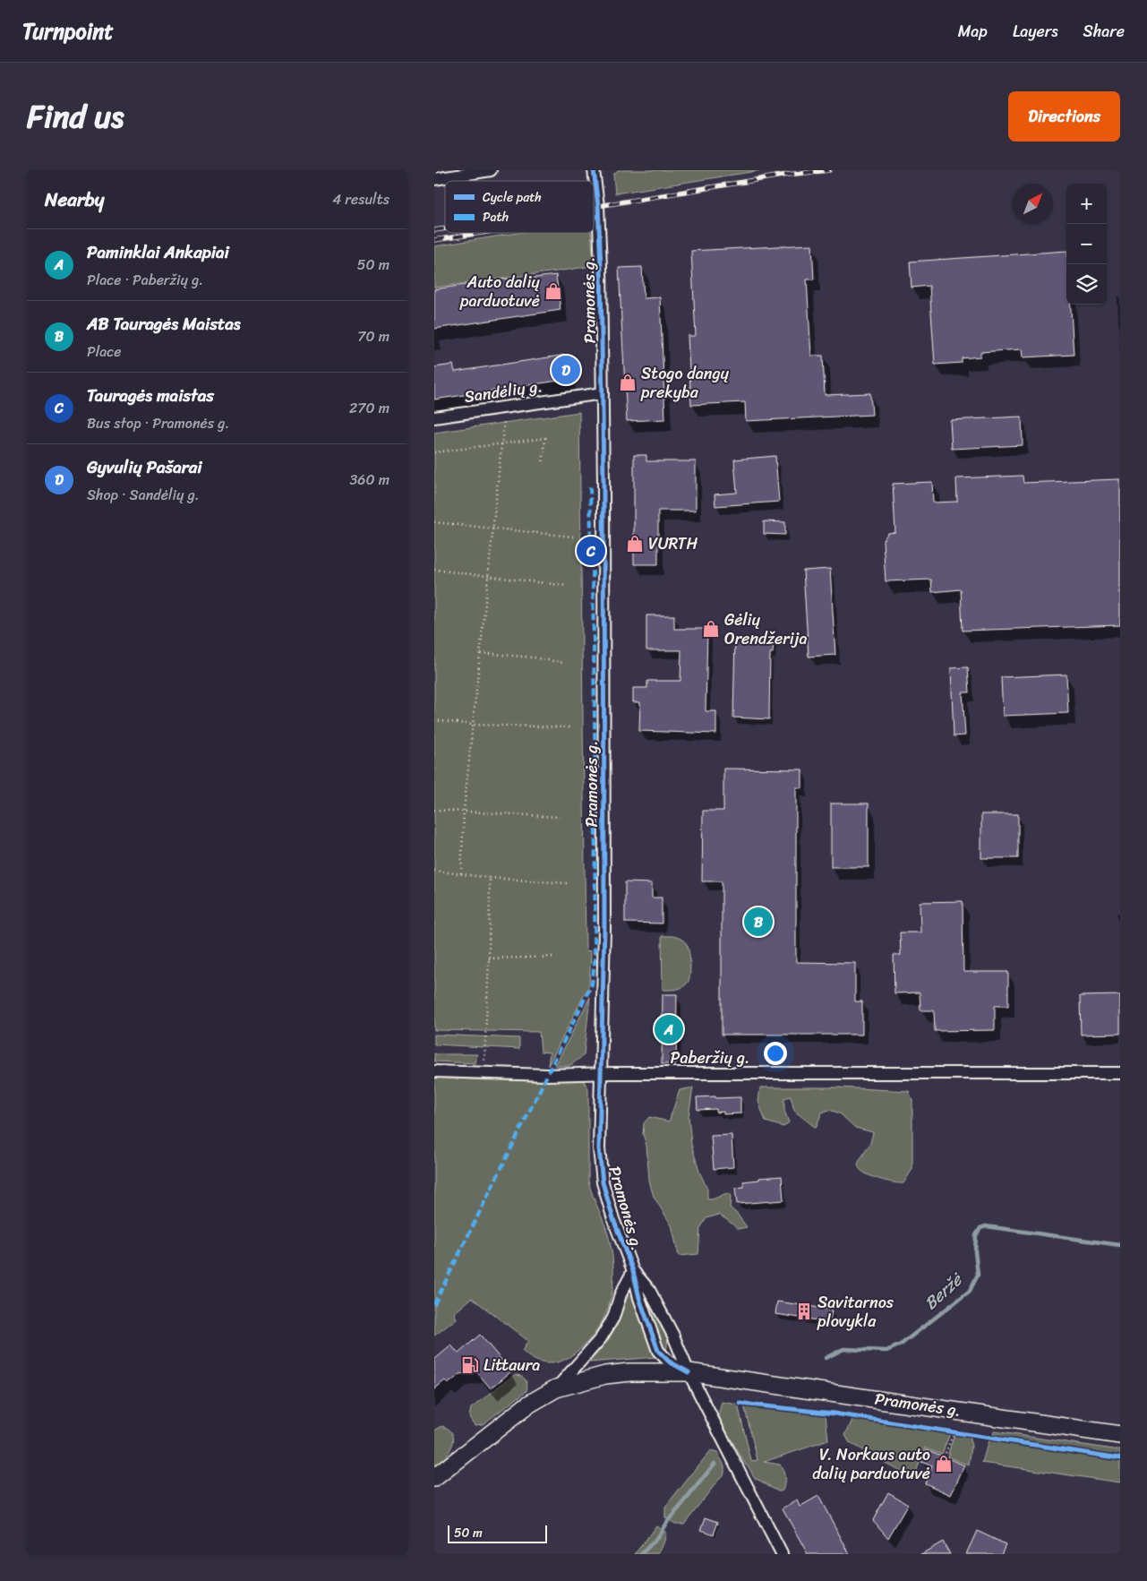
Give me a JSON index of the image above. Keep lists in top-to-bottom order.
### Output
{
  "streets": {
    "main road": ["Pramonės g."],
    "street": ["Sandėlių g.", "Paberžių g."]
  },
  "crossings": [
    ["Pramonės g.", "Sandėlių g."],
    ["Pramonės g.", "Paberžių g."]
  ],
  "water": ["Beržė"],
  "places": {
    "shop": [
      "Auto dalių parduotuvė",
      "Stogo dangų prekyba",
      "VURTH",
      "Gėlių Orendžerija",
      "V. Norkaus auto dalių parduotuvė"
    ],
    "building": ["Savitarnos plovykla"],
    "fuel station": ["Littaura"]
  },
  "legend": ["Cycle path", "Path"],
  "scale_bar": "50 m",
  "north": "top right",
  "page": {
    "header": "Turnpoint",
    "nav": ["Map", "Layers", "Share"],
    "title": "Find us",
    "buttons": "Directions",
    "heading": ["Nearby", "4 results"],
    "map_buttons": ["+", "−"],
    "list": [
      {
        "mark": "A",
        "name": "Paminklai Ankapiai",
        "note": "Place · Paberžių g.",
        "value": "50 m"
      },
      {
        "mark": "B",
        "name": "AB Tauragės Maistas",
        "note": "Place",
        "value": "70 m"
      },
      {
        "mark": "C",
        "name": "Tauragės maistas",
        "note": "Bus stop · Pramonės g.",
        "value": "270 m"
      },
      {
        "mark": "D",
        "name": "Gyvulių Pašarai",
        "note": "Shop · Sandėlių g.",
        "value": "360 m"
      }
    ],
    "pins": [
      "D",
      "C",
      "B",
      "A"
    ],
    "scale": "50 m"
  }
}
